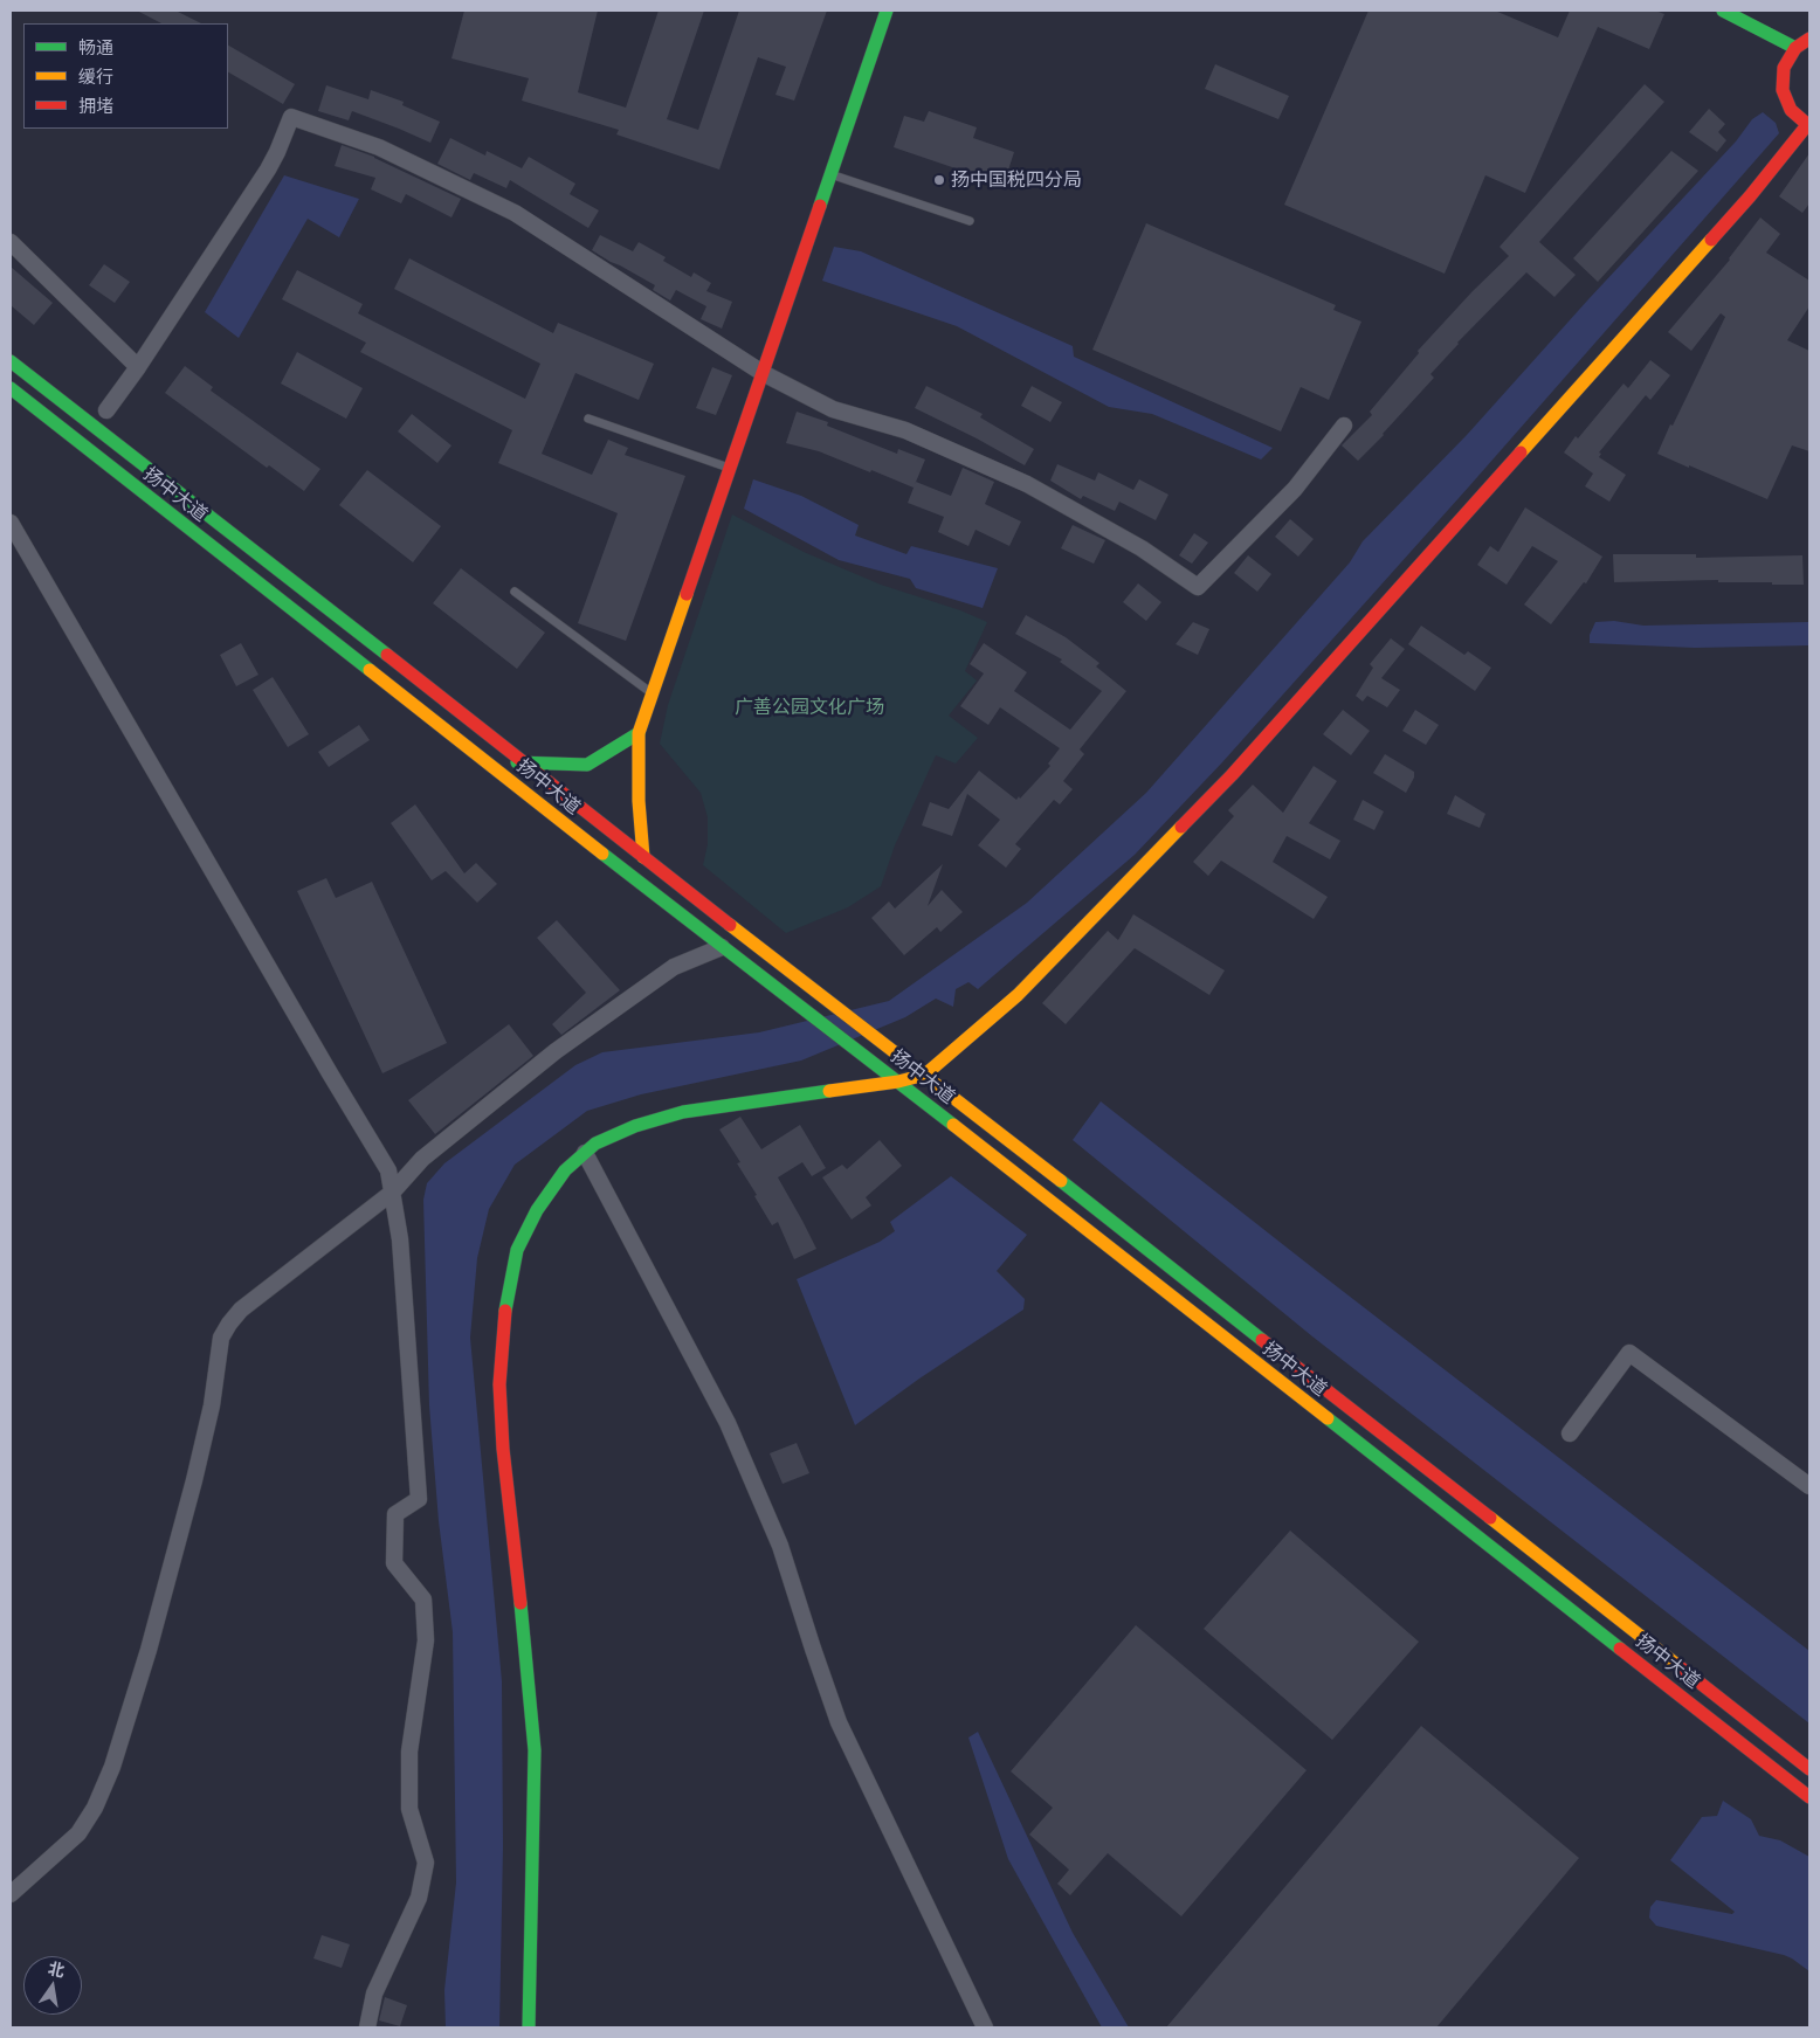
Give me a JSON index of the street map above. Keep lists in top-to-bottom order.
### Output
{
  "streets": {
    "main road": ["扬中大道"]
  },
  "parks": ["广善公园文化广场"],
  "places": ["扬中国税四分局"],
  "legend": ["畅通", "缓行", "拥堵"],
  "north": "top"
}
